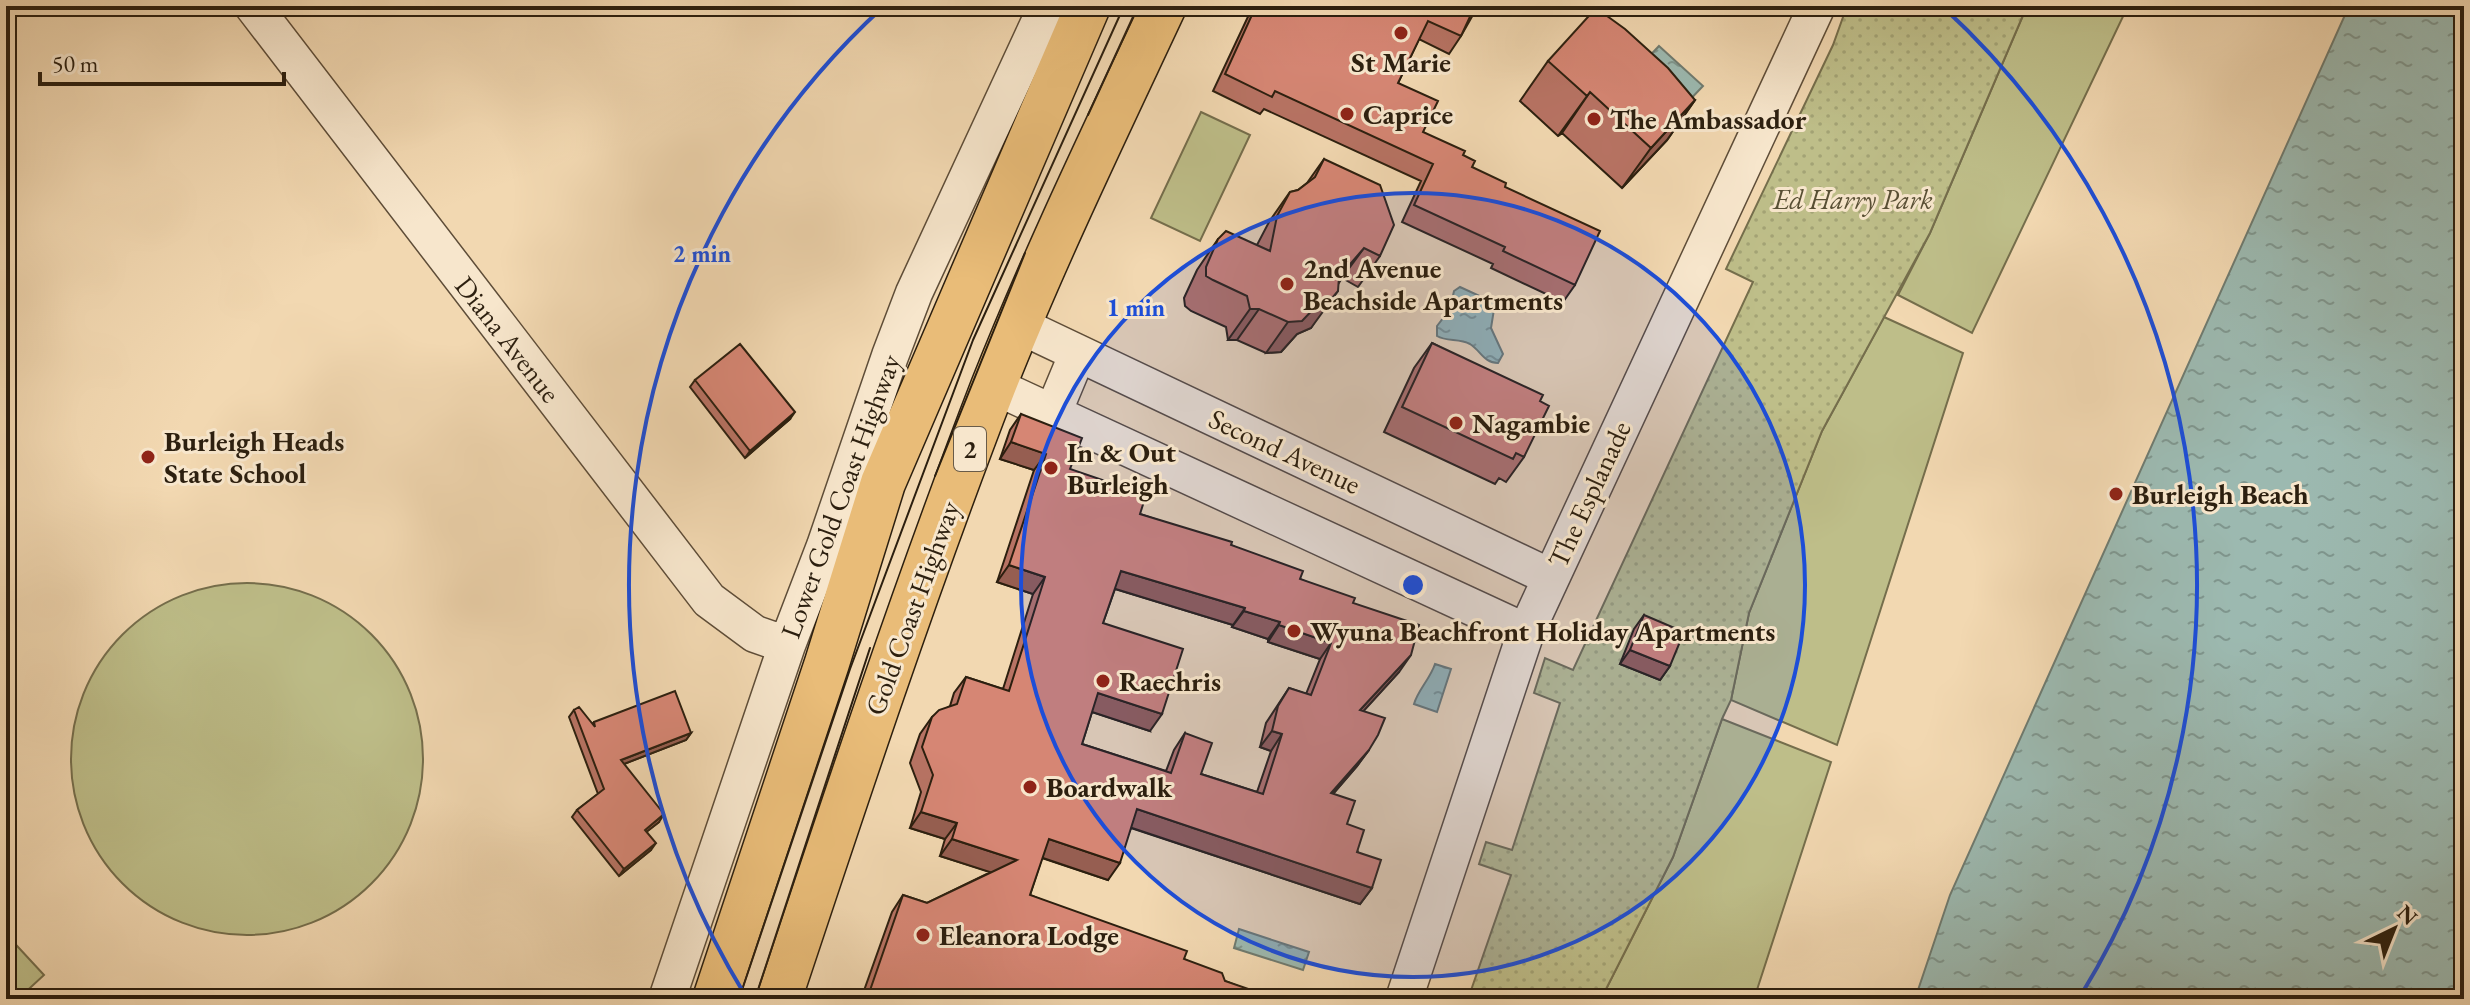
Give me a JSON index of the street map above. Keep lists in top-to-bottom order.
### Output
{
  "streets": {
    "highway": ["2", "Gold Coast Highway"],
    "street": [
      "Diana Avenue",
      "Second Avenue",
      "The Esplanade",
      "Lower Gold Coast Highway"
    ]
  },
  "crossings": [
    ["Diana Avenue", "Lower Gold Coast Highway"],
    ["Second Avenue", "The Esplanade"],
    ["Second Avenue", "Gold Coast Highway"]
  ],
  "parks": ["Ed Harry Park"],
  "places": [
    "St Marie",
    "Caprice",
    "The Ambassador",
    "2nd Avenue Beachside Apartments",
    "Nagambie",
    "Burleigh Heads State School",
    "In & Out Burleigh",
    "Burleigh Beach",
    "Wyuna Beachfront Holiday Apartments",
    "Raechris",
    "Boardwalk",
    "Eleanora Lodge"
  ],
  "scale_bar": "50 m",
  "north": "top right",
  "rings": ["2 min", "1 min"]
}
